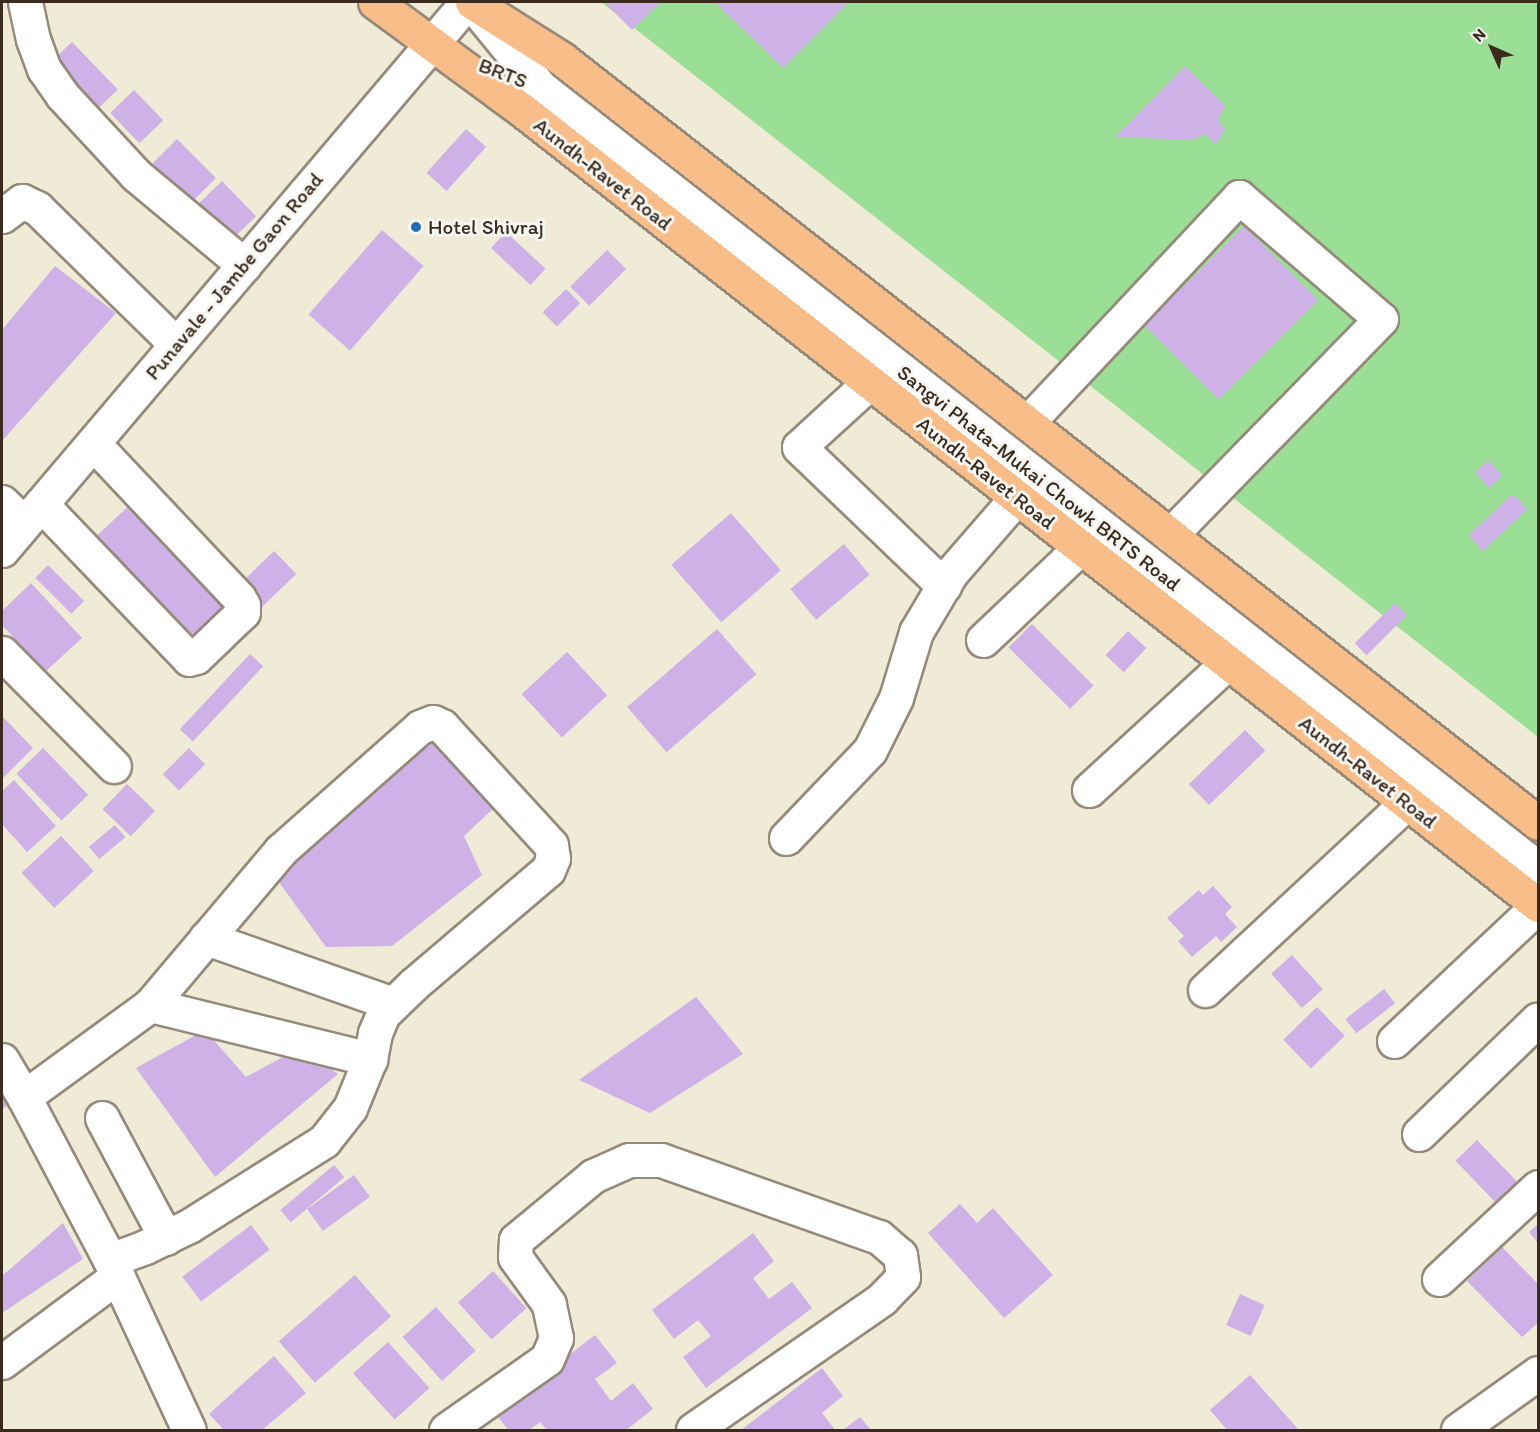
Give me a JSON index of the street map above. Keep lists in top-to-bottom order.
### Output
{
  "streets": {
    "main road": ["Aundh-Ravet Road"],
    "street": ["BRTS", "Punavale - Jambe Gaon Road", "Sangvi Phata-Mukai Chowk BRTS Road"]
  },
  "crossings": [
    ["BRTS", "Aundh-Ravet Road"],
    ["BRTS", "Punavale - Jambe Gaon Road"],
    ["BRTS", "Sangvi Phata-Mukai Chowk BRTS Road"],
    ["Aundh-Ravet Road", "Punavale - Jambe Gaon Road"]
  ],
  "places": ["Hotel Shivraj"],
  "north": "top left"
}
